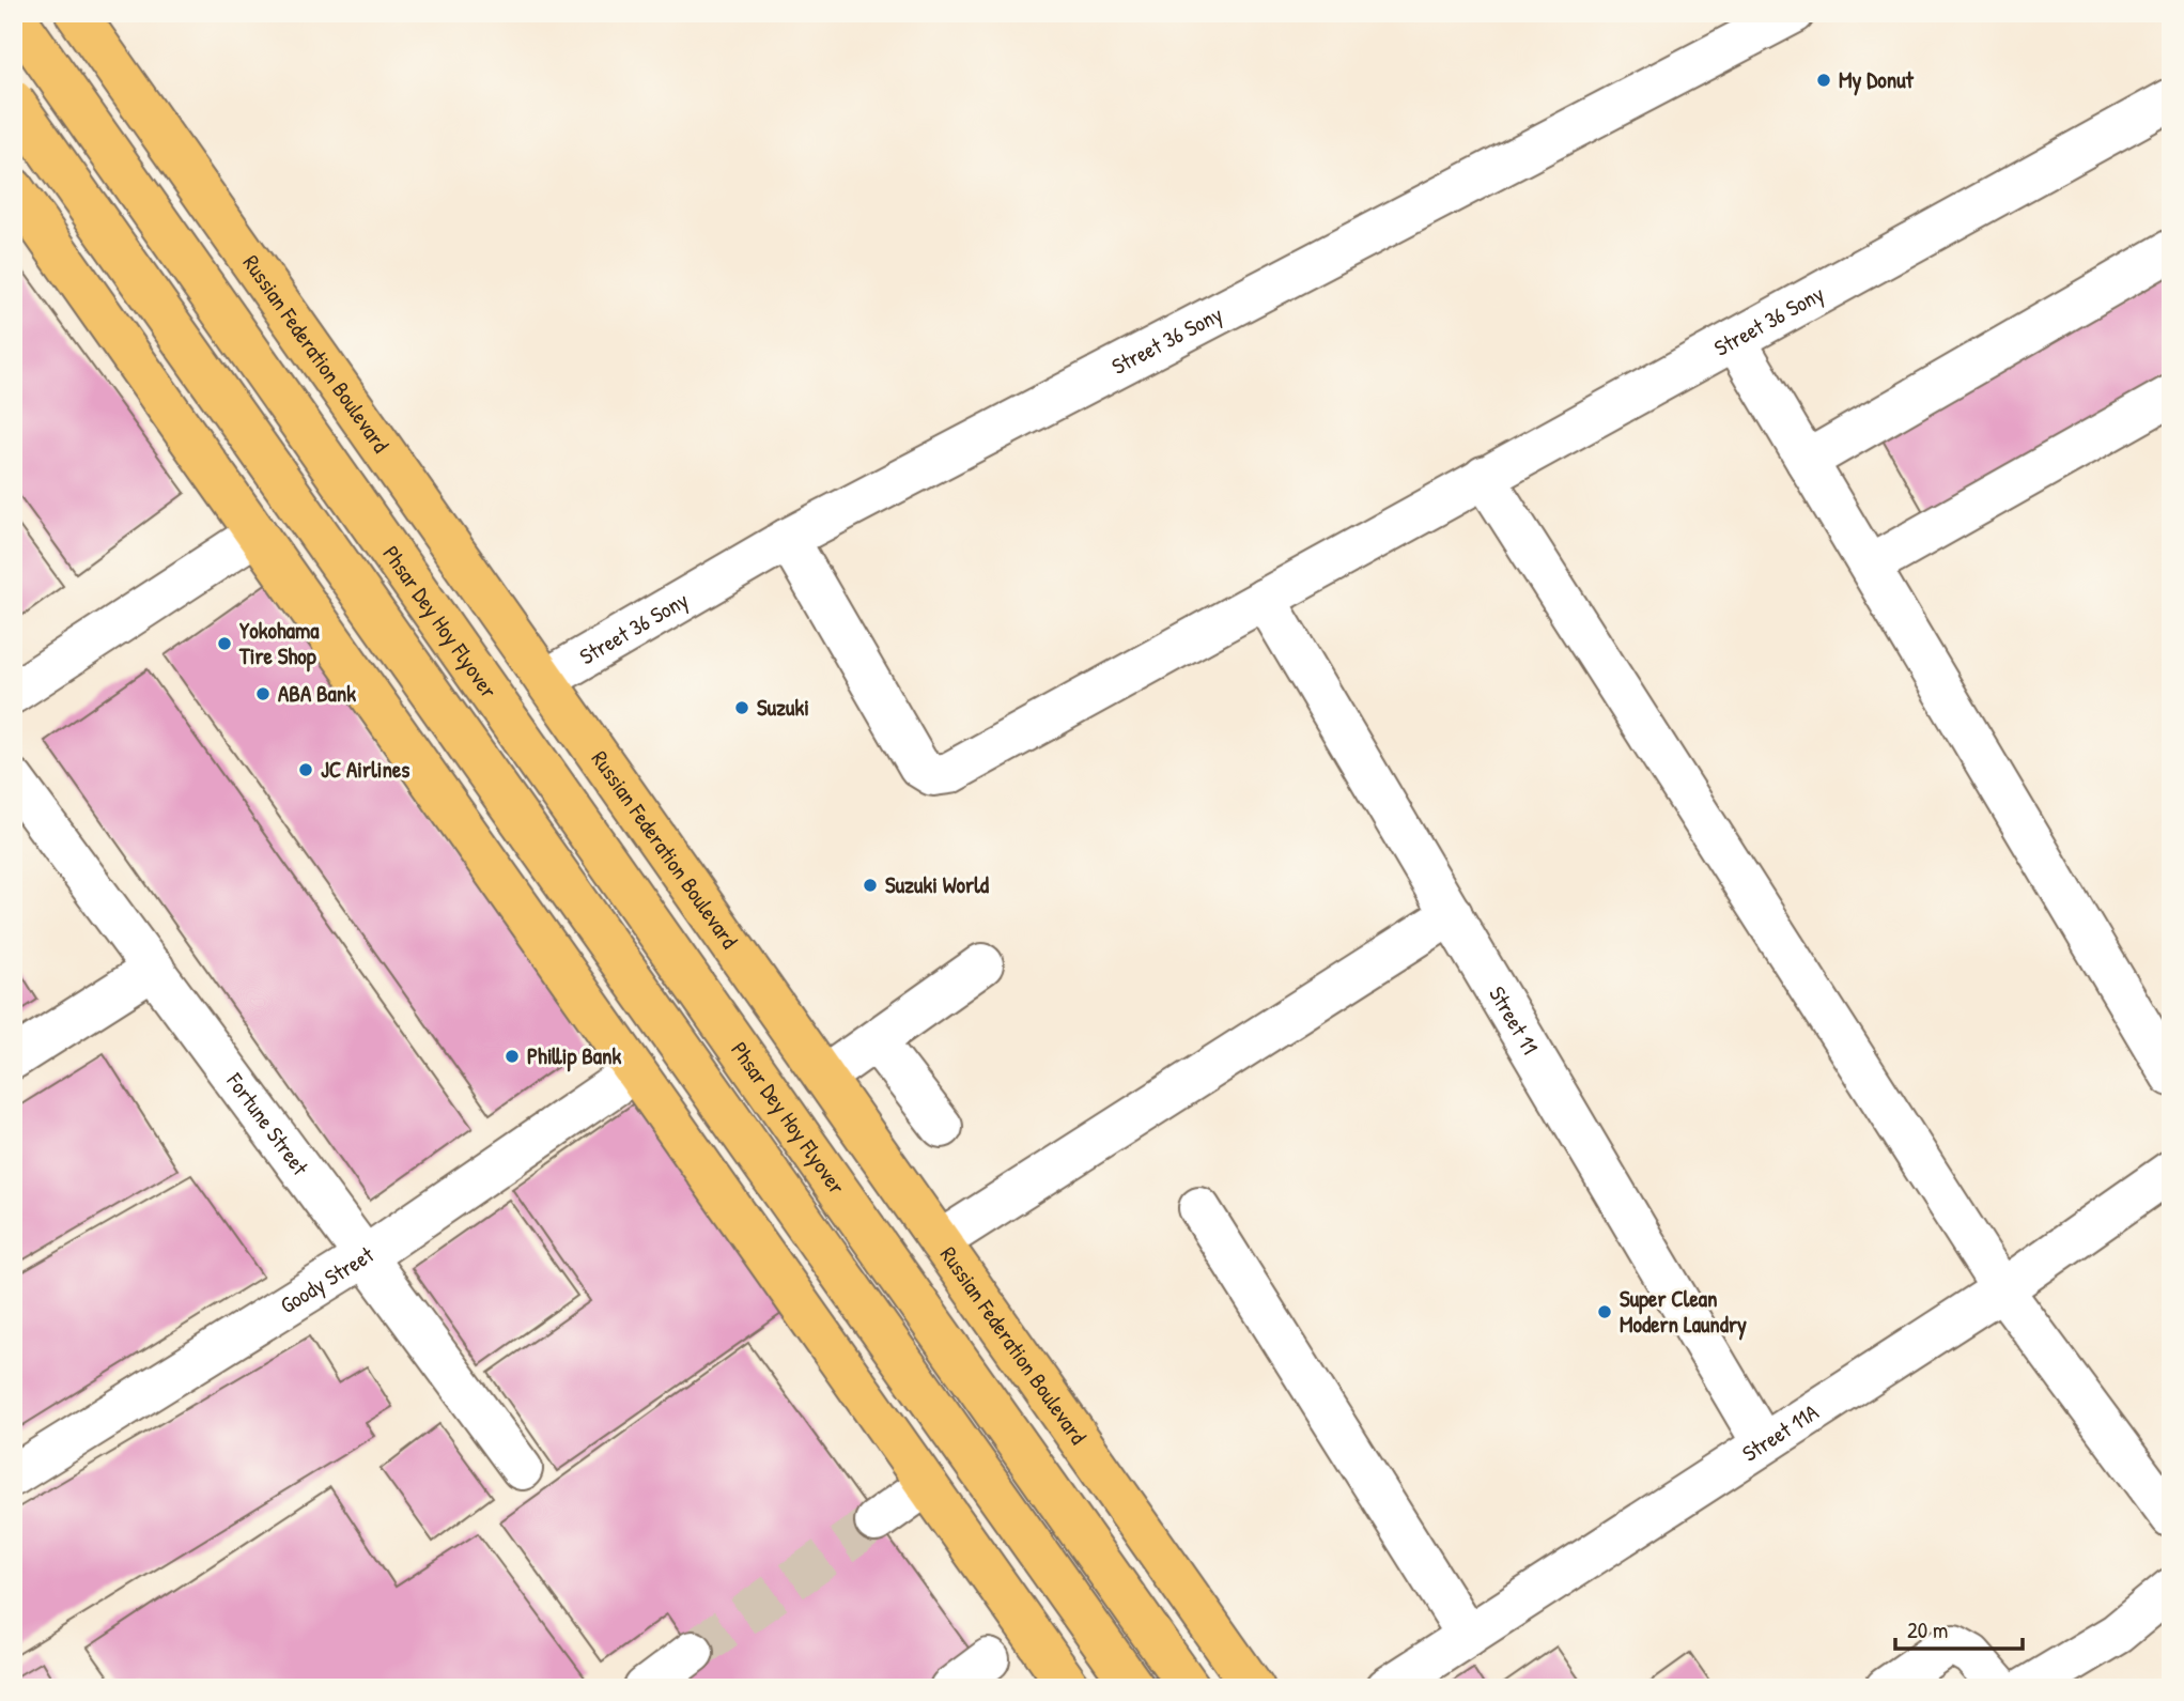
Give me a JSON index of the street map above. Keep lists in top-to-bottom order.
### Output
{
  "streets": {
    "main road": ["Russian Federation Boulevard", "Phsar Dey Hoy Flyover"],
    "street": [
      "Street 36 Sony",
      "Street 11",
      "Fortune Street",
      "Goody Street",
      "Street 11A"
    ]
  },
  "crossings": [
    ["Street 36 Sony", "Russian Federation Boulevard"],
    ["Street 36 Sony", "Street 11"],
    ["Street 11", "Street 11A"],
    ["Fortune Street", "Goody Street"]
  ],
  "places": [
    "My Donut",
    "Yokohama Tire Shop",
    "ABA Bank",
    "Suzuki",
    "JC Airlines",
    "Suzuki World",
    "Phillip Bank",
    "Super Clean Modern Laundry"
  ],
  "scale_bar": "20 m"
}
